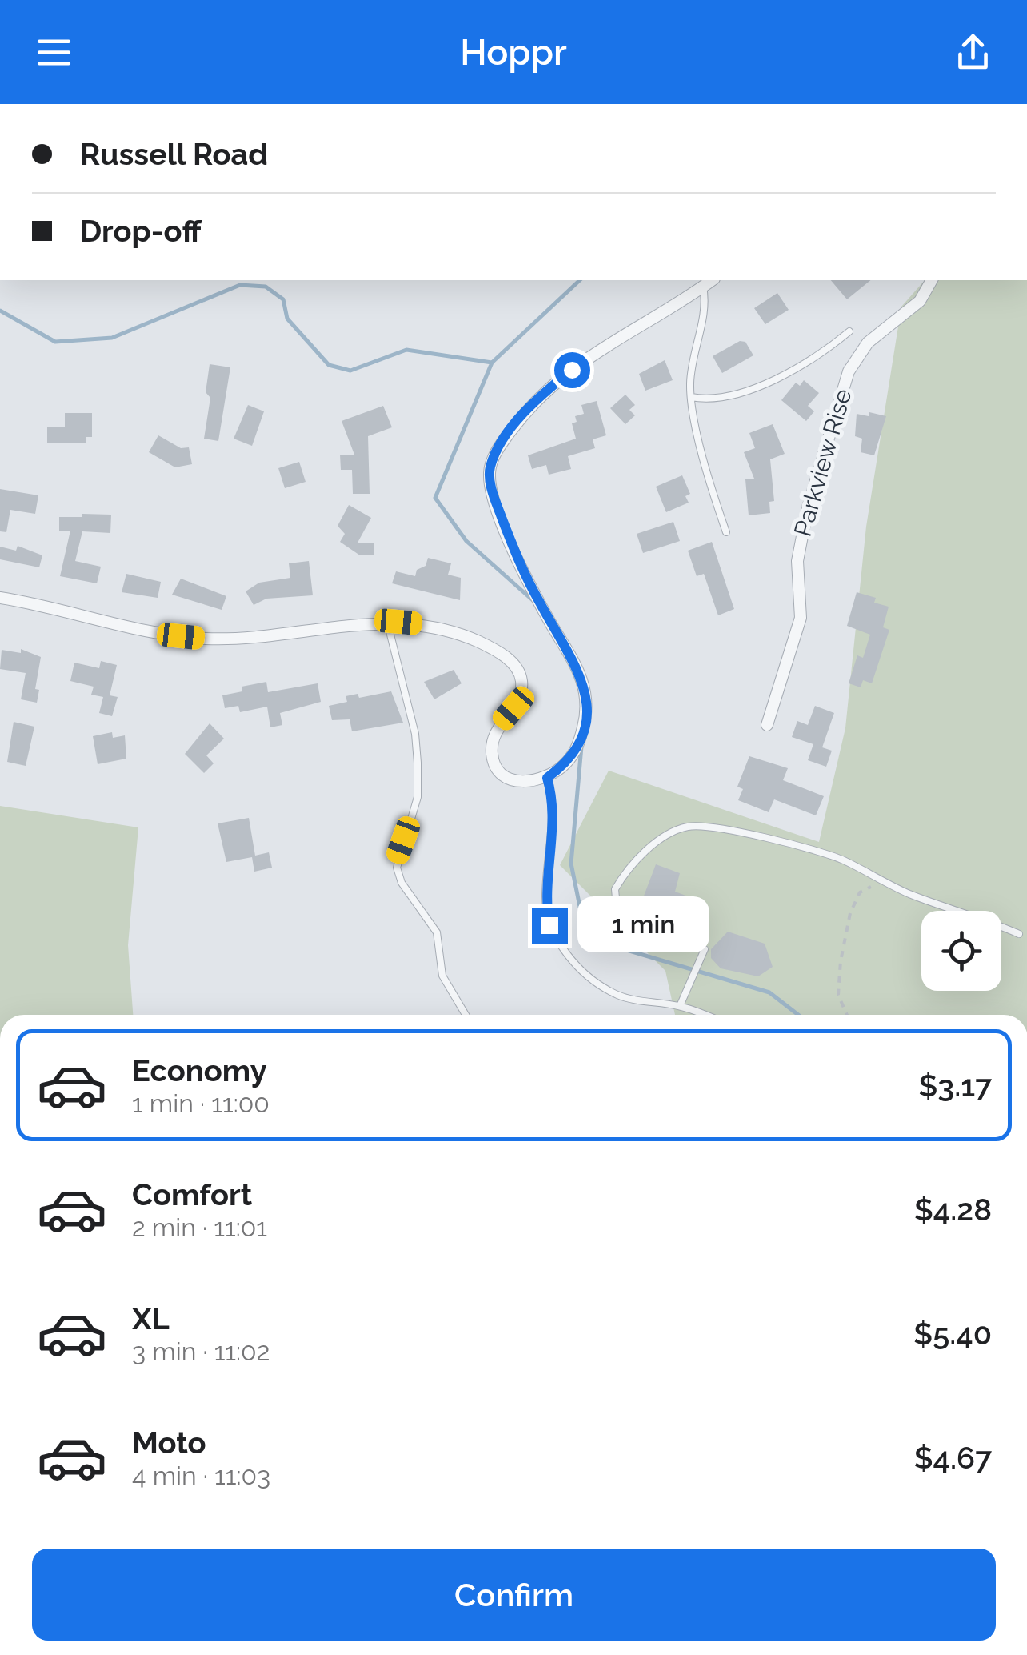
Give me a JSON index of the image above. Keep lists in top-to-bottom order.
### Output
{
  "streets": {
    "street": ["Parkview Rise"]
  },
  "page": {
    "header": "Hoppr",
    "banner": ["Russell Road", "Drop-off"],
    "bubble": "1 min",
    "list": [
      {
        "name": "Economy",
        "note": "1 min · 11:00",
        "value": "$3.17"
      },
      {
        "name": "Comfort",
        "note": "2 min · 11:01",
        "value": "$4.28"
      },
      {
        "name": "XL",
        "note": "3 min · 11:02",
        "value": "$5.40"
      },
      {
        "name": "Moto",
        "note": "4 min · 11:03",
        "value": "$4.67"
      }
    ],
    "buttons": "Confirm"
  }
}
